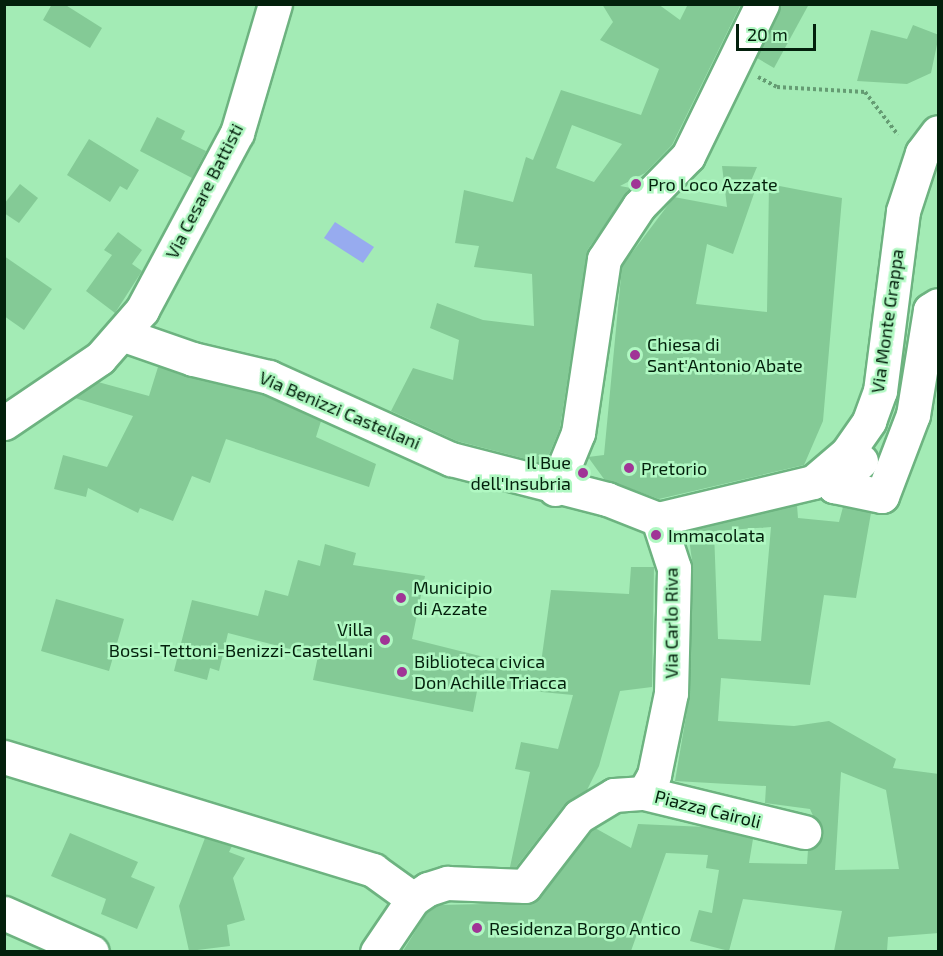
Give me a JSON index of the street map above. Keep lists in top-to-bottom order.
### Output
{
  "streets": {
    "street": [
      "Via Cesare Battisti",
      "Via Monte Grappa",
      "Via Benizzi Castellani",
      "Via Carlo Riva",
      "Piazza Cairoli"
    ]
  },
  "crossings": [
    ["Via Cesare Battisti", "Via Benizzi Castellani"],
    ["Via Monte Grappa", "Via Carlo Riva"],
    ["Via Carlo Riva", "Piazza Cairoli"]
  ],
  "places": [
    "Pro Loco Azzate",
    "Chiesa di Sant'Antonio Abate",
    "Pretorio",
    "Il Bue dell'Insubria",
    "Immacolata",
    "Municipio di Azzate",
    "Villa Bossi-Tettoni-Benizzi-Castellani",
    "Biblioteca civica Don Achille Triacca",
    "Residenza Borgo Antico"
  ],
  "scale_bar": "20 m"
}
